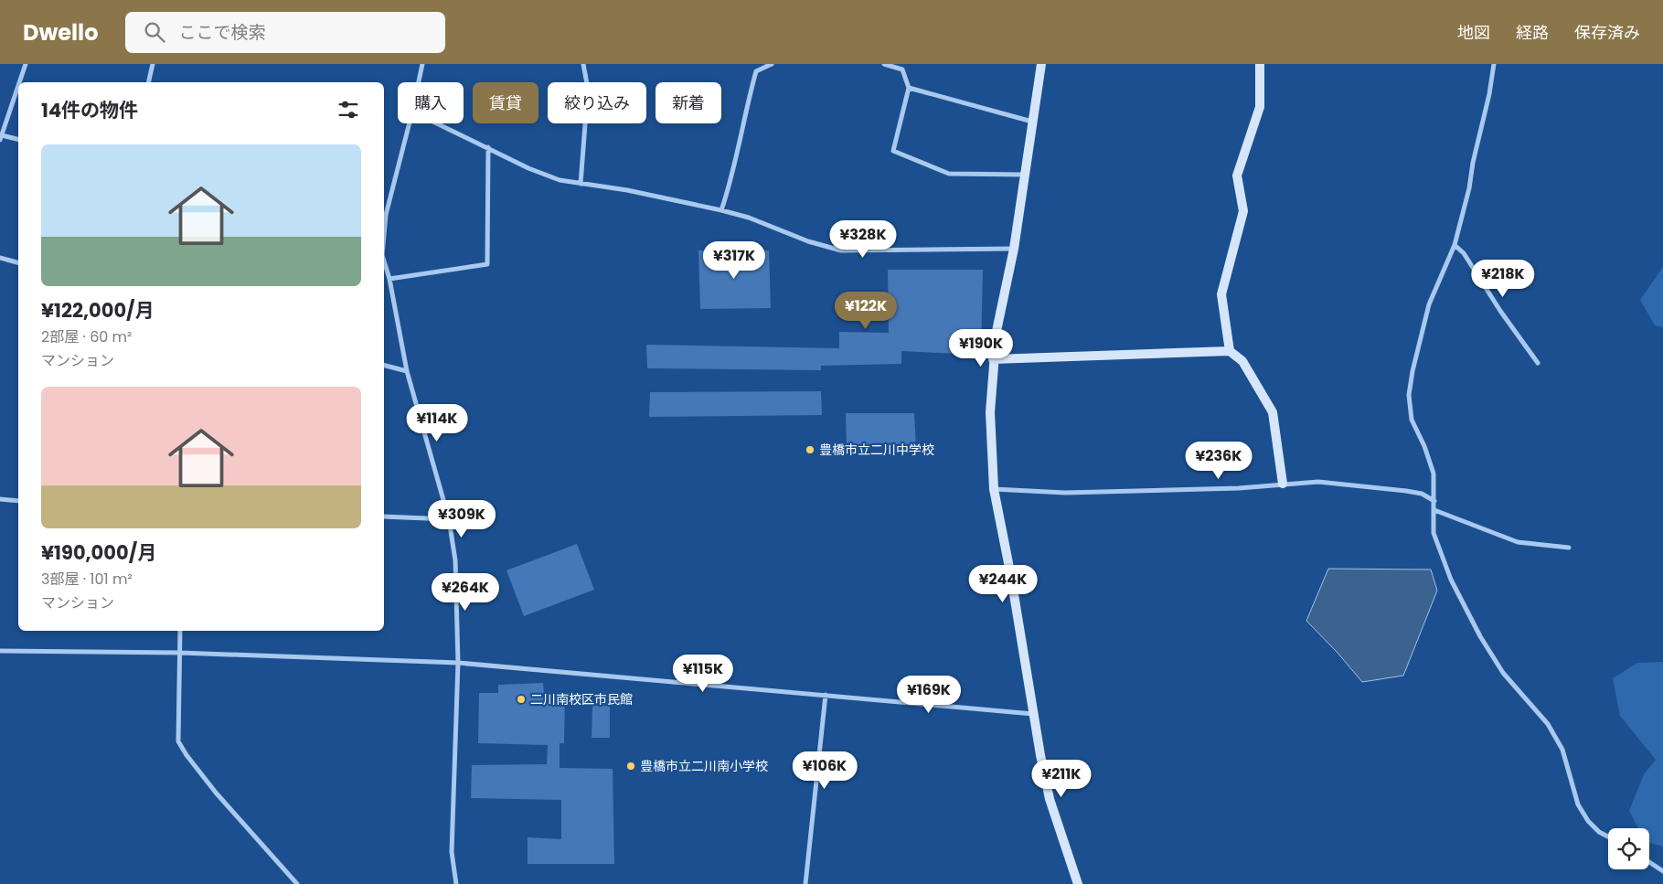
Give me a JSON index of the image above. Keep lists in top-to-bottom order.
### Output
{
  "places": ["豊橋市立二川中学校", "二川南校区市民館", "豊橋市立二川南小学校"],
  "page": {
    "header": "Dwello",
    "search": "ここで検索",
    "nav": ["地図", "経路", "保存済み"],
    "chip": [
      "購入",
      "賃貸",
      "絞り込み",
      "新着"
    ],
    "heading": "14件の物件",
    "list": [
      {
        "name": "¥122,000/月",
        "note": "2部屋 · 60 m² · マンション"
      },
      {
        "name": "¥190,000/月",
        "note": "3部屋 · 101 m² · マンション"
      }
    ],
    "price": [
      "¥328K",
      "¥317K",
      "¥218K",
      "¥122K",
      "¥190K",
      "¥114K",
      "¥236K",
      "¥309K",
      "¥244K",
      "¥264K",
      "¥115K",
      "¥169K",
      "¥106K",
      "¥211K"
    ]
  }
}
